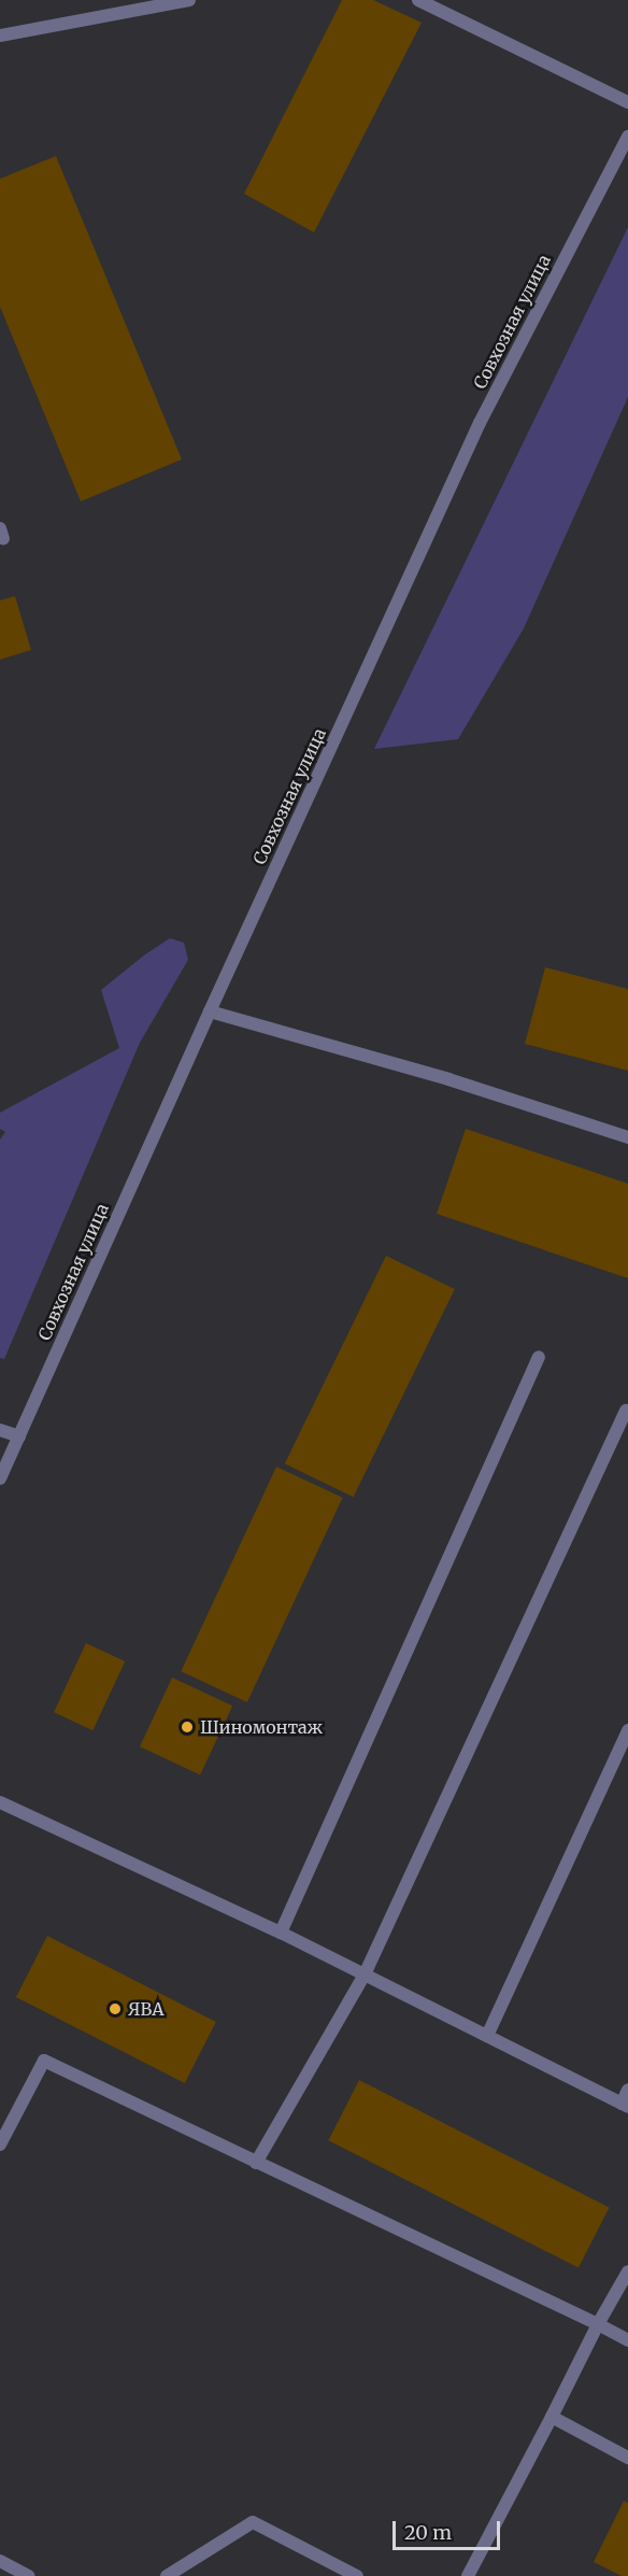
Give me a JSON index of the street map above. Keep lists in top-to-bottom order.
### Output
{
  "streets": {
    "street": ["Совхозная улица"]
  },
  "places": ["Шиномонтаж", "ЯВА"],
  "scale_bar": "20 m"
}
